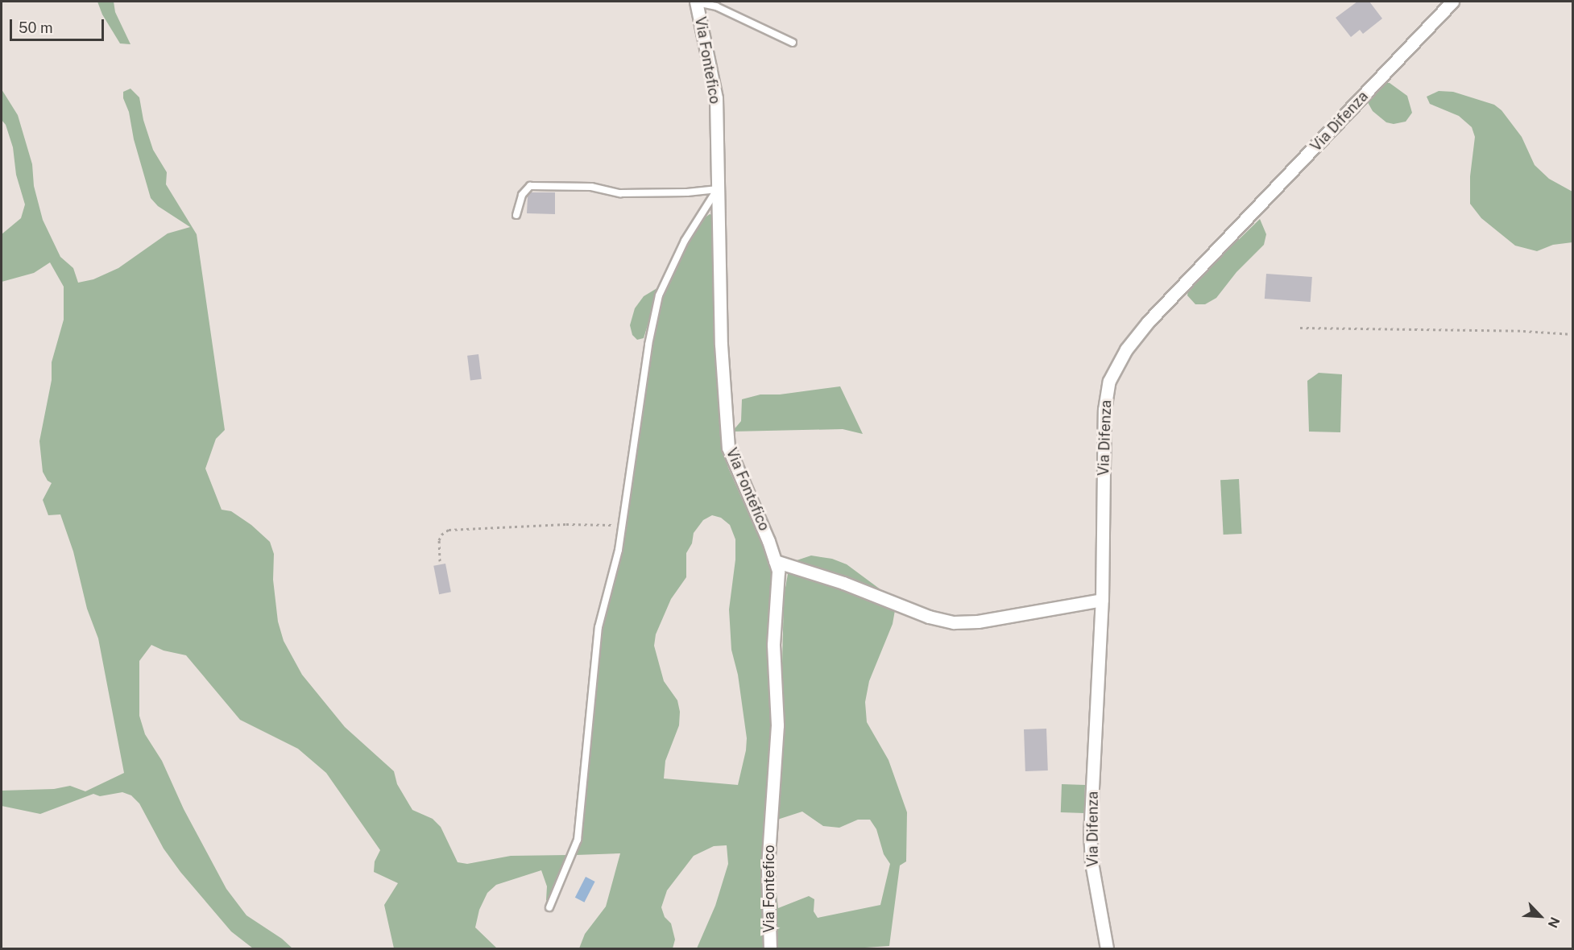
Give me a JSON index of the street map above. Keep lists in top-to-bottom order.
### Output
{
  "streets": {
    "street": ["Via Fontefico", "Via Difenza"]
  },
  "scale_bar": "50 m",
  "north": "bottom right"
}
